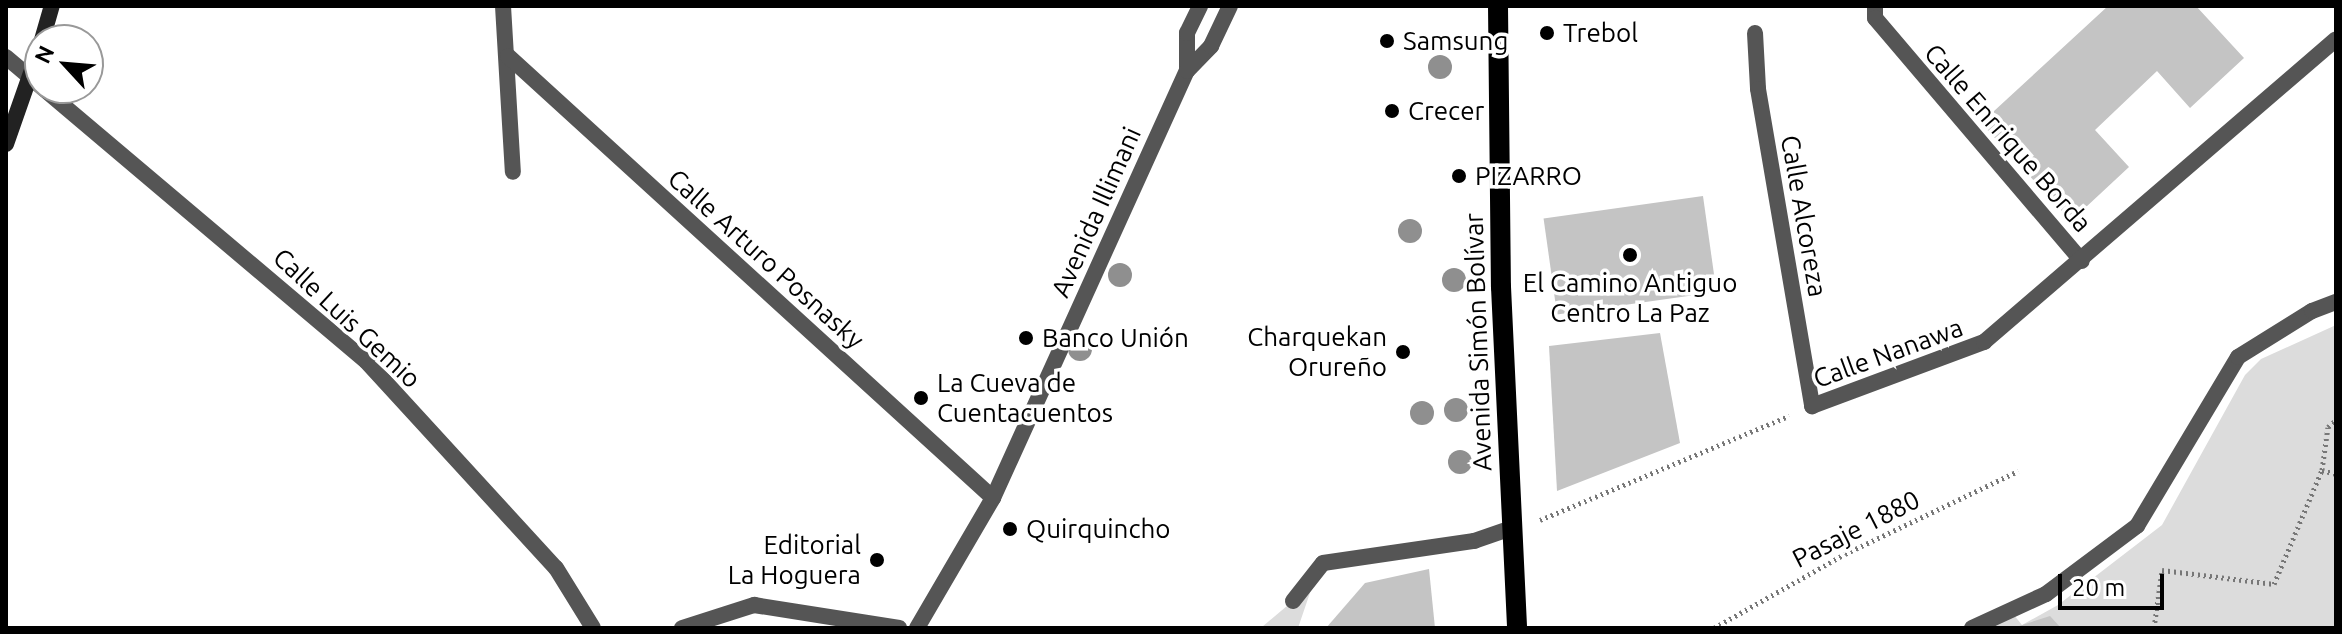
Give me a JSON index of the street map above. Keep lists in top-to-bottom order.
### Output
{
  "streets": {
    "main road": ["Avenida Simón Bolívar"],
    "street": [
      "Calle Enrrique Borda",
      "Avenida Illimani",
      "Calle Alcoreza",
      "Calle Arturo Posnasky",
      "Calle Luis Gemio",
      "Calle Nanawa"
    ],
    "path": ["Pasaje 1880"]
  },
  "crossings": [
    ["Calle Enrrique Borda", "Calle Nanawa"],
    ["Avenida Illimani", "Calle Arturo Posnasky"],
    ["Calle Alcoreza", "Calle Nanawa"],
    ["Avenida Simón Bolívar", "Calle Nanawa"]
  ],
  "places": [
    "Trebol",
    "Samsung",
    "Crecer",
    "PIZARRO",
    "El Camino Antiguo Centro La Paz",
    "Banco Unión",
    "Charquekan Orureño",
    "La Cueva de Cuentacuentos",
    "Quirquincho",
    "Editorial La Hoguera"
  ],
  "scale_bar": "20 m",
  "north": "top left"
}
